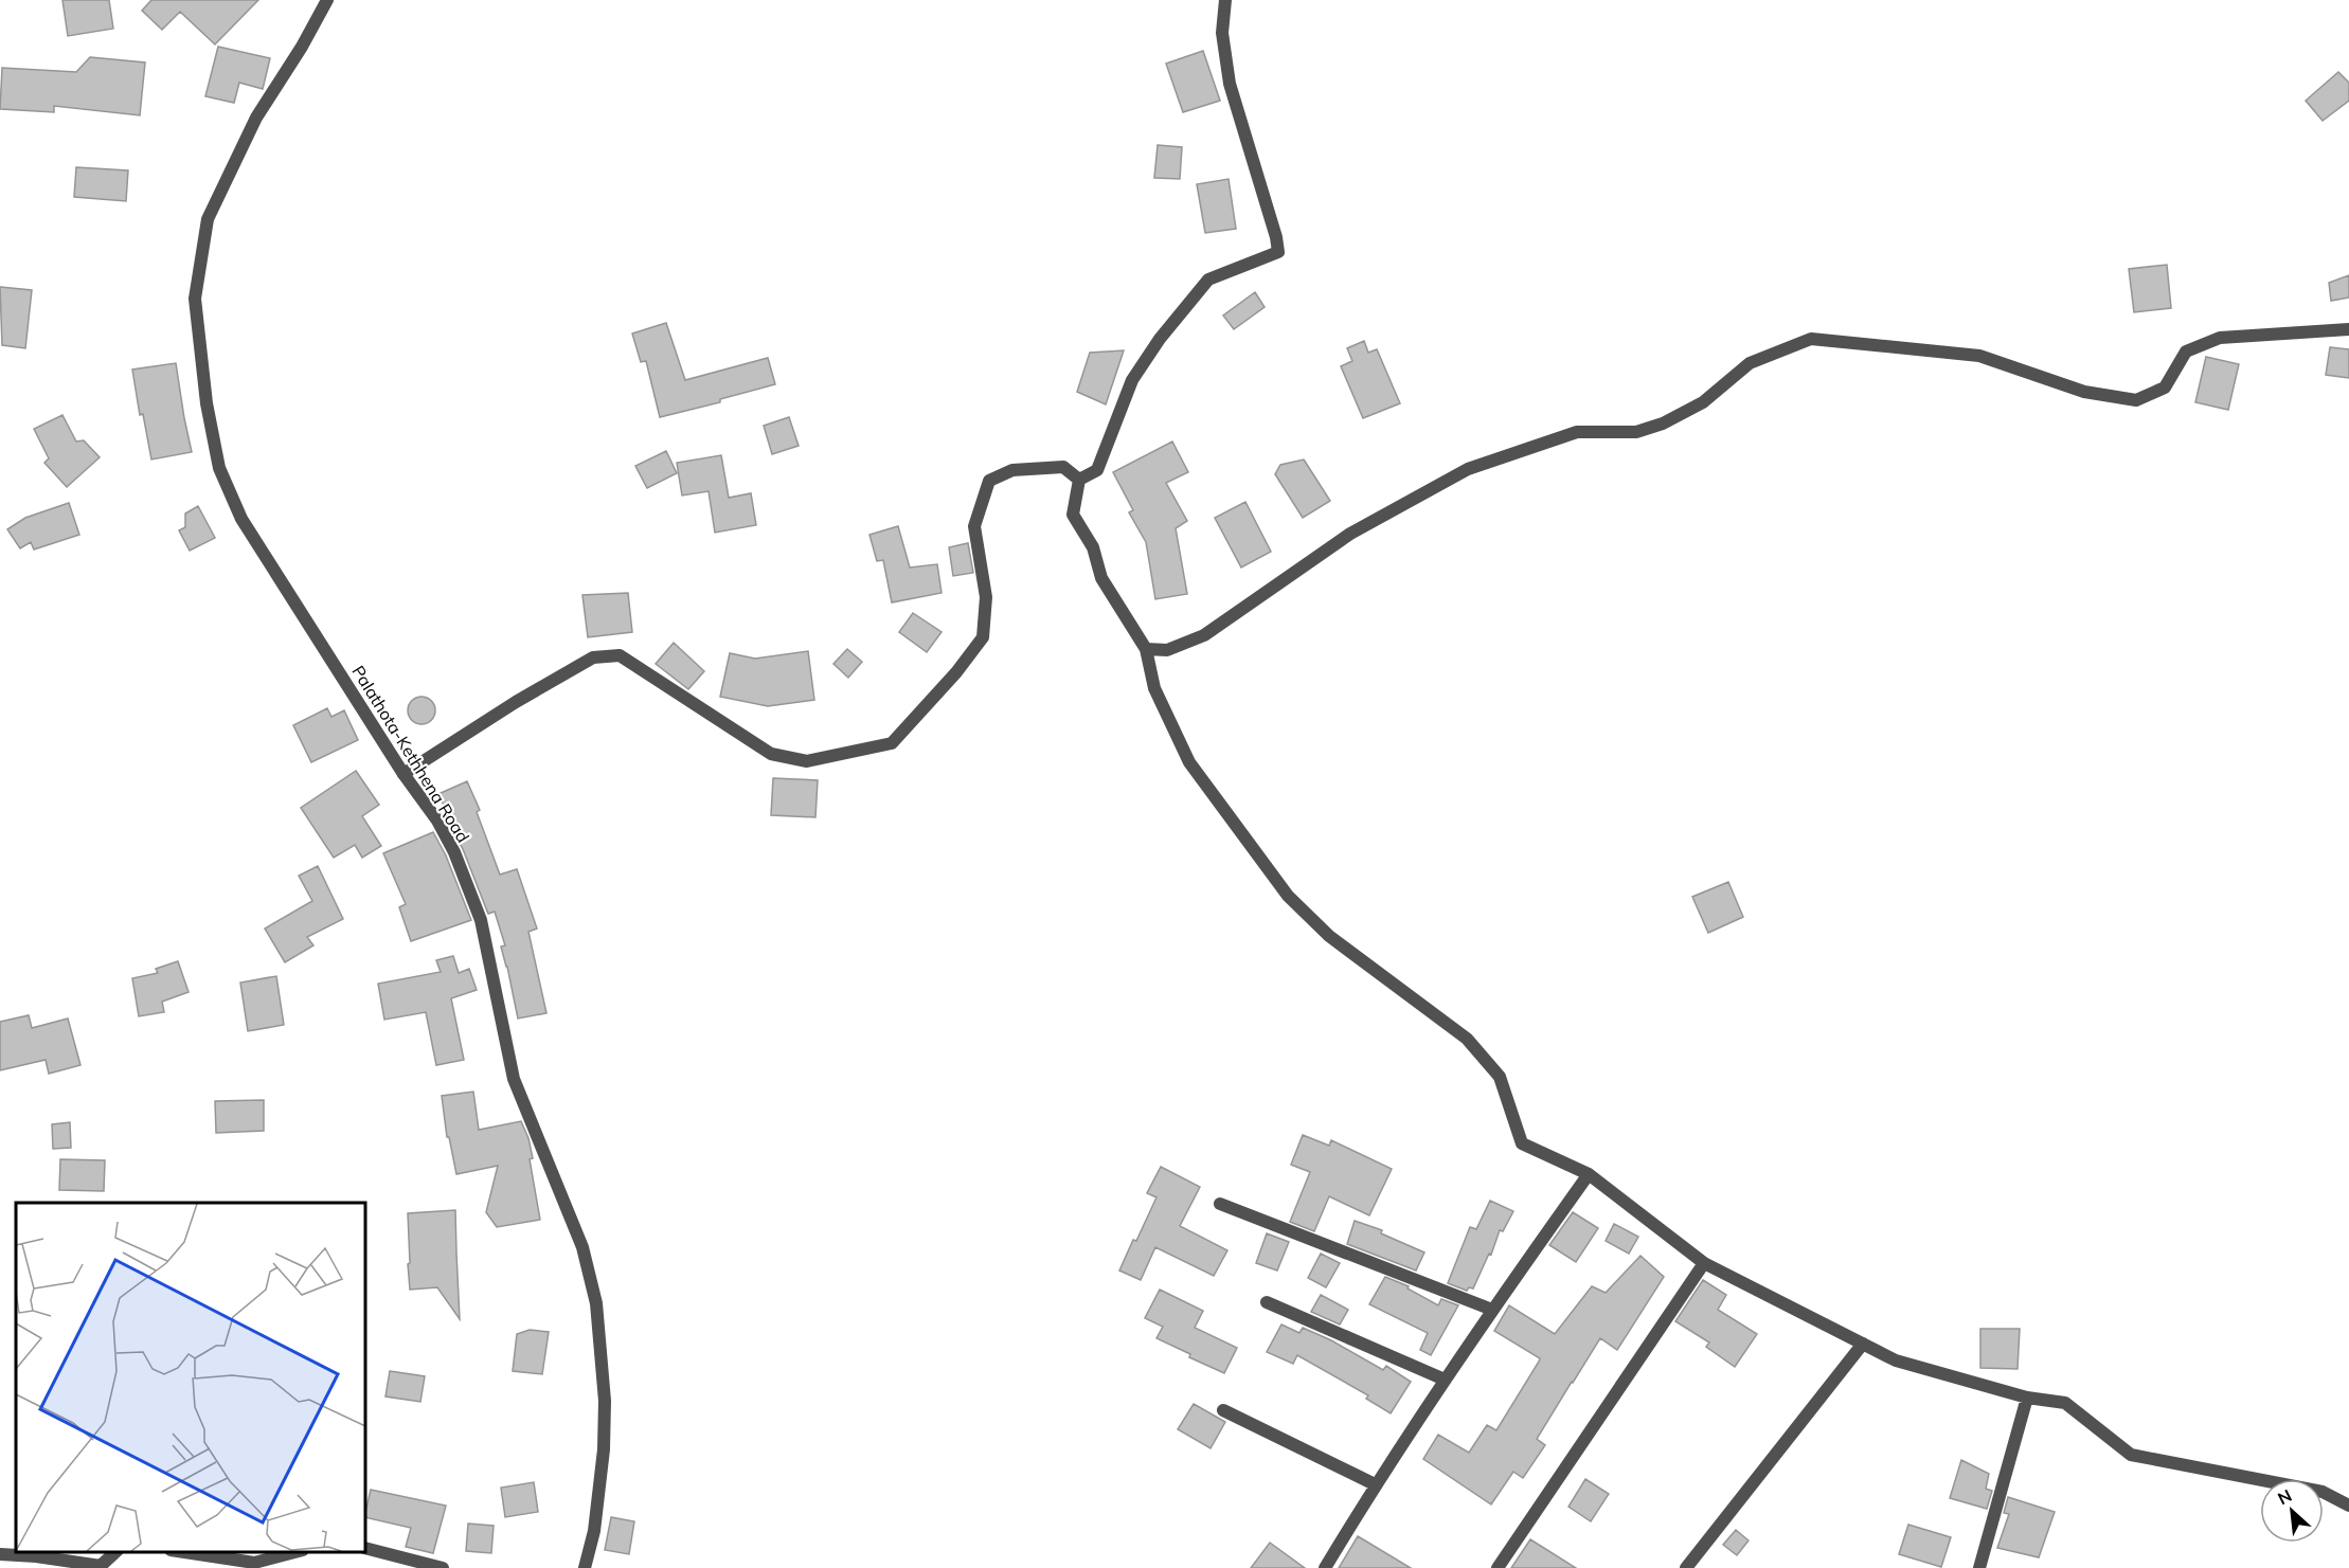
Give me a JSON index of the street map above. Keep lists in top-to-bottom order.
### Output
{
  "streets": {
    "street": ["Palathota-Kethhena Road"]
  },
  "north": "top left"
}
